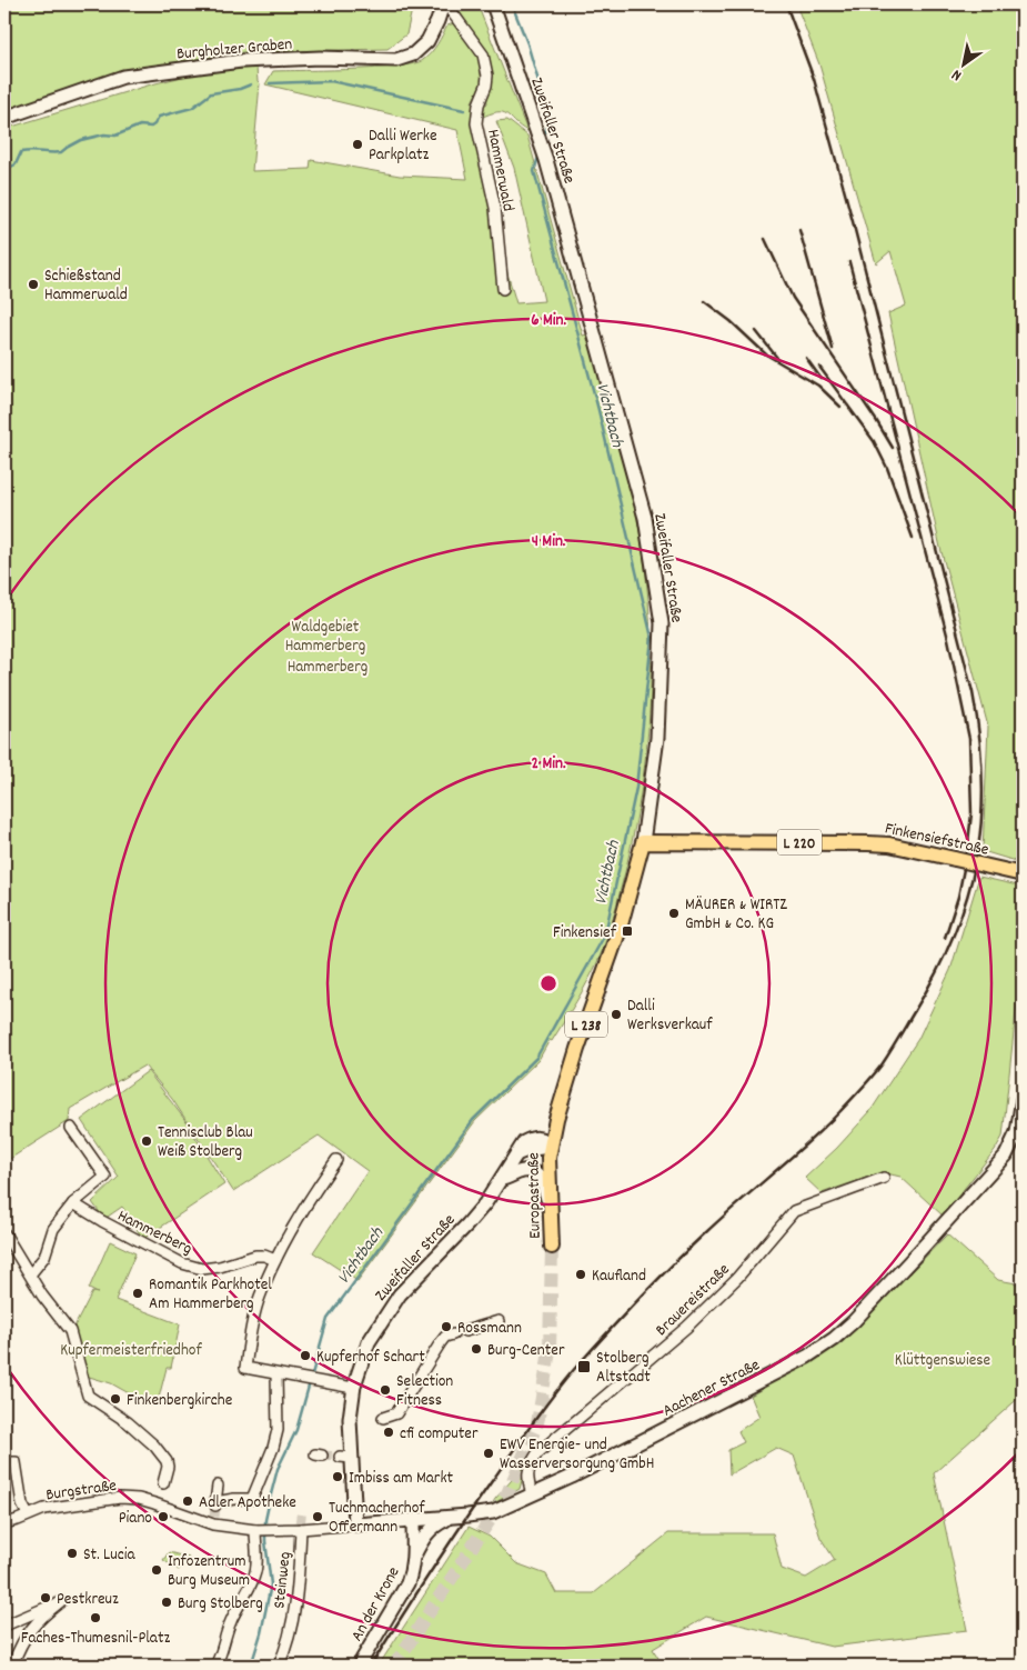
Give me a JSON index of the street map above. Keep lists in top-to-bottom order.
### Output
{
  "streets": {
    "main road": [
      "Zweifaller Straße",
      "Finkensiefstraße",
      "L 220",
      "L 238",
      "Europastraße"
    ],
    "street": [
      "Burgholzer Graben",
      "Hammerwald",
      "Hammerberg",
      "Brauereistraße",
      "Aachener Straße",
      "Burgstraße",
      "Steinweg",
      "An der Krone"
    ]
  },
  "crossings": [
    ["Burgholzer Graben", "Hammerwald"],
    ["Zweifaller Straße", "Finkensiefstraße"],
    ["Zweifaller Straße", "Europastraße"],
    ["Zweifaller Straße", "Aachener Straße"],
    ["Brauereistraße", "Aachener Straße"],
    ["Aachener Straße", "Burgstraße"],
    ["Aachener Straße", "Steinweg"],
    ["Aachener Straße", "An der Krone"],
    ["Burgstraße", "Steinweg"]
  ],
  "water": ["Vichtbach"],
  "parks": [
    "Waldgebiet Hammerberg",
    "Hammerberg",
    "Kupfermeisterfriedhof",
    "Klüttgenswiese"
  ],
  "places": {
    "other": [
      "Dalli Werke Parkplatz",
      "Schießstand Hammerwald",
      "MÄURER & WIRTZ GmbH & Co. KG",
      "Dalli Werksverkauf",
      "Tennisclub Blau Weiß Stolberg",
      "Kaufland",
      "Romantik Parkhotel Am Hammerberg",
      "Rossmann",
      "Burg-Center",
      "Kupferhof Schart",
      "Selection Fitness",
      "Finkenbergkirche",
      "cfi computer",
      "EWV Energie- und Wasserversorgung GmbH",
      "Imbiss am Markt",
      "Adler Apotheke",
      "Piano",
      "Tuchmacherhof Offermann",
      "St. Lucia",
      "Infozentrum Burg Museum",
      "Pestkreuz",
      "Burg Stolberg",
      "Faches-Thumesnil-Platz"
    ],
    "transit": ["Finkensief", "Stolberg Altstadt"]
  },
  "north": "bottom left",
  "rings": ["6 Min.", "4 Min.", "2 Min."]
}
